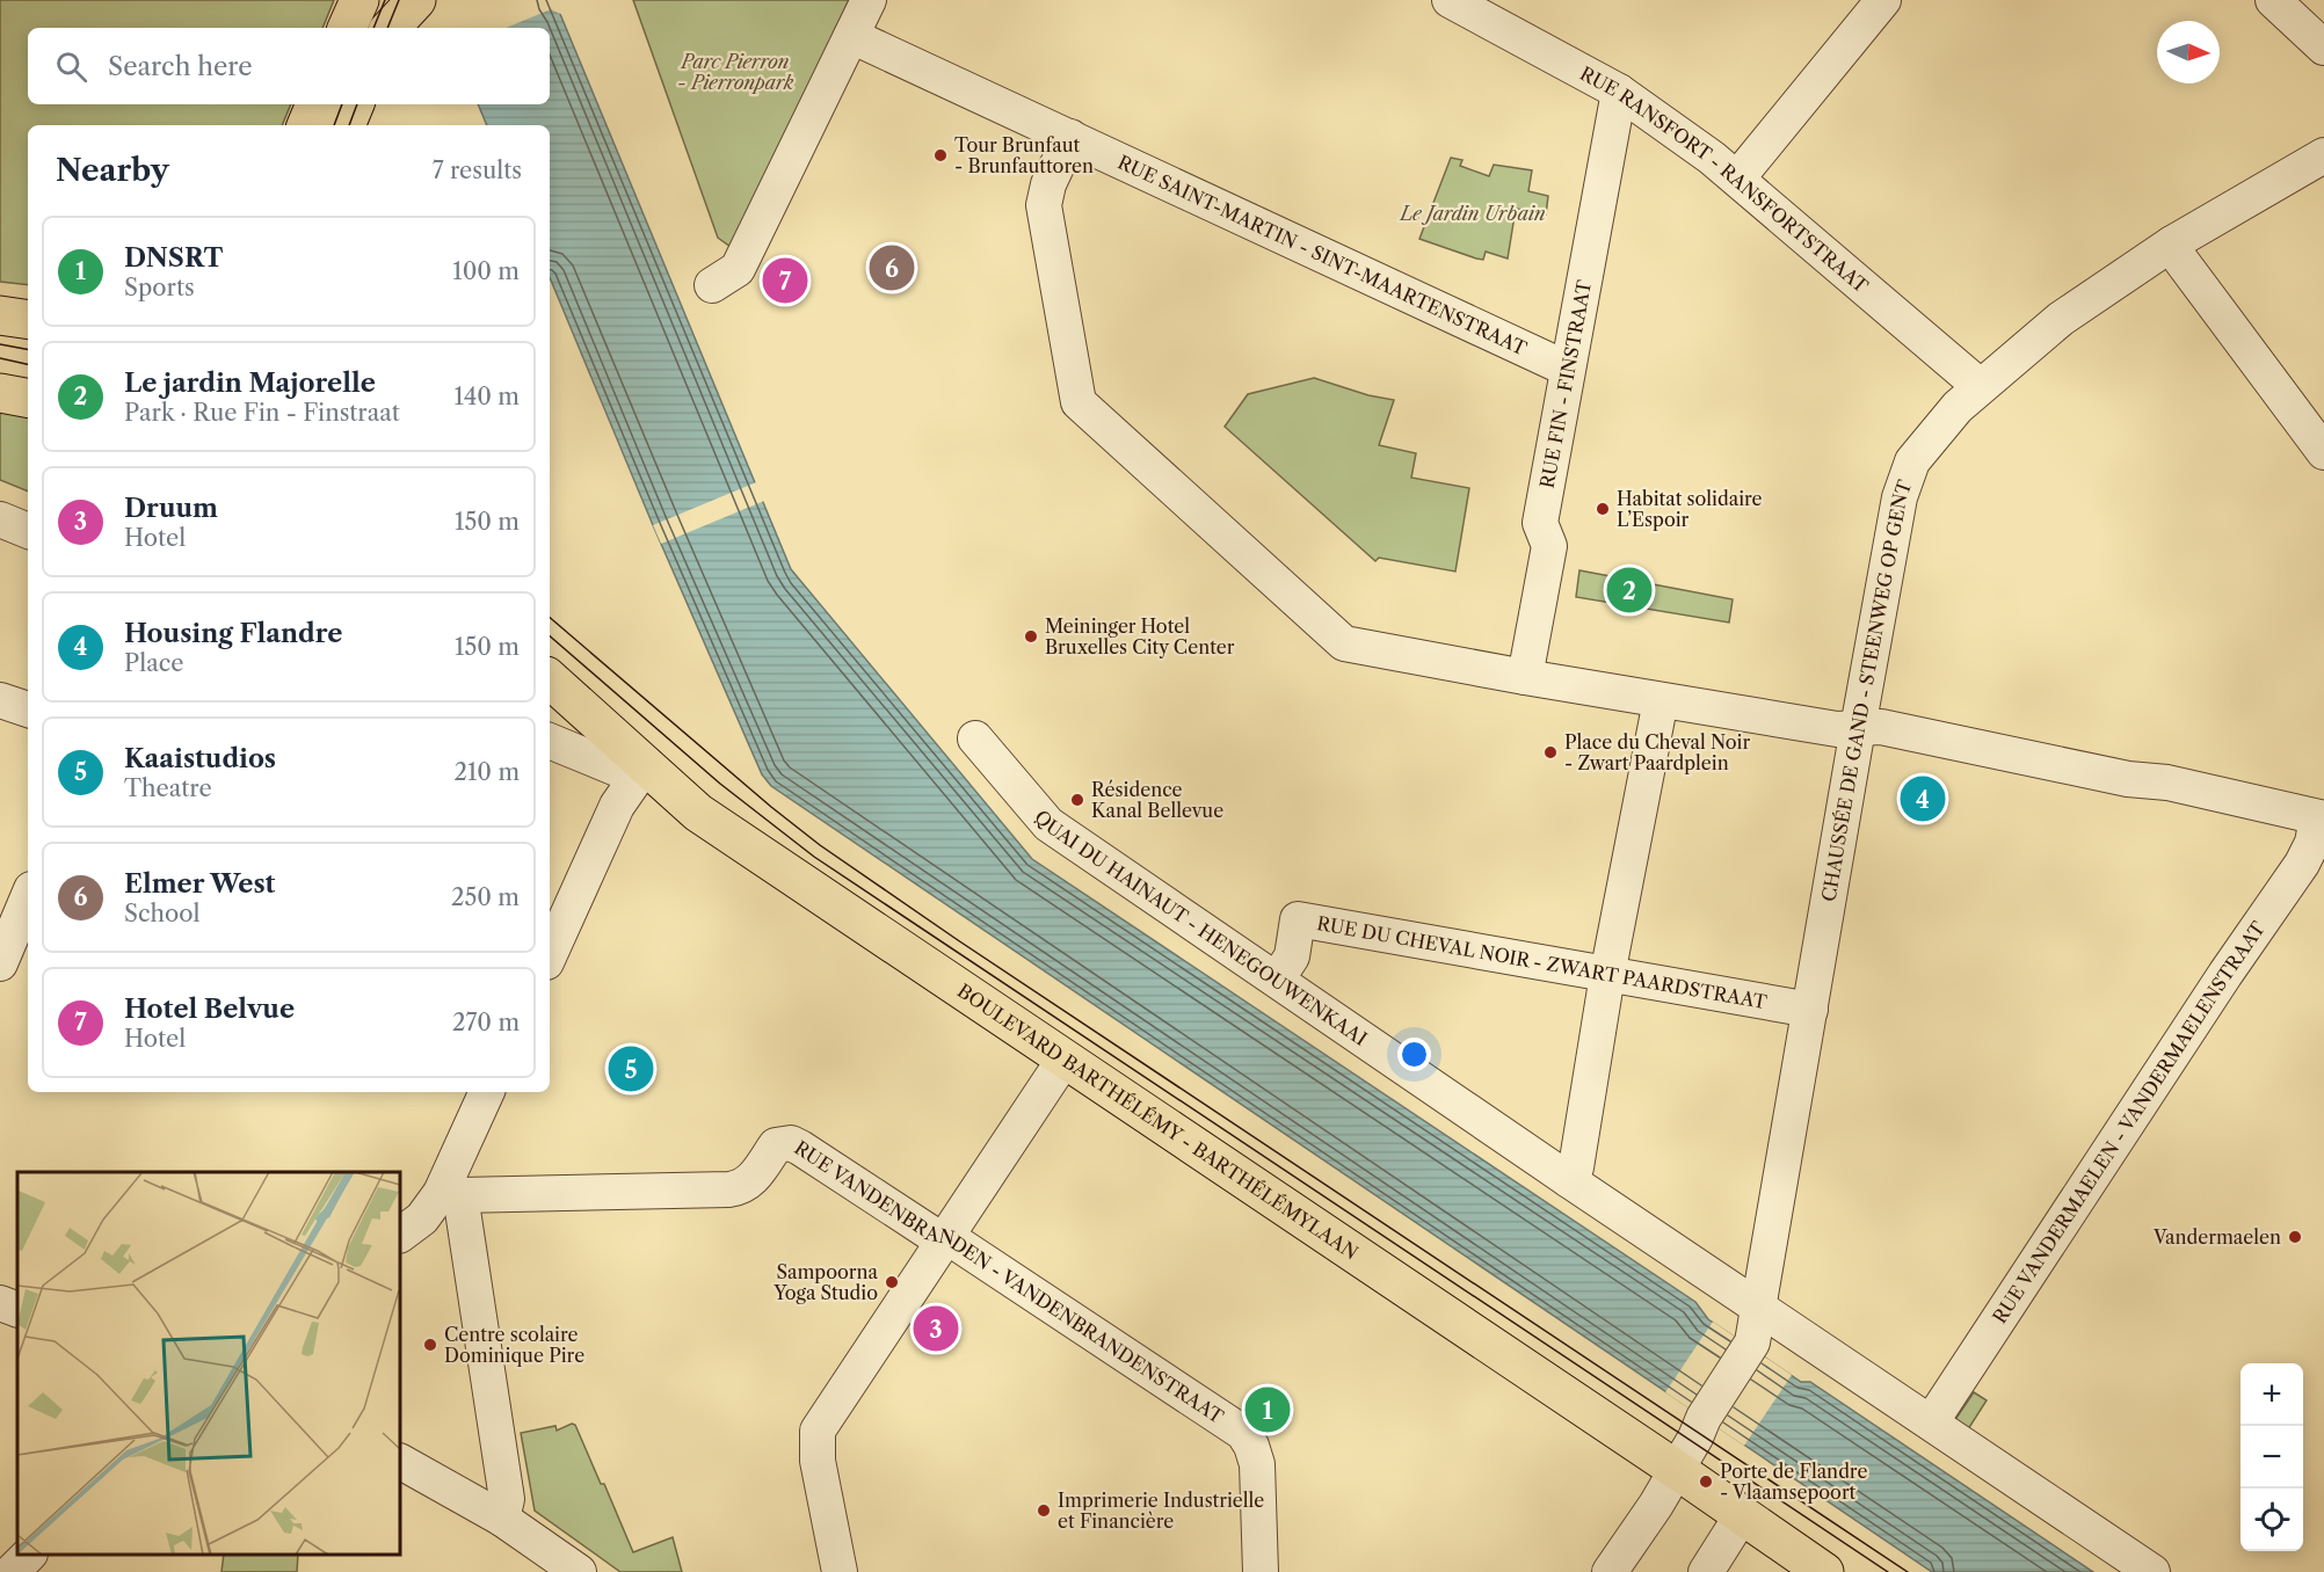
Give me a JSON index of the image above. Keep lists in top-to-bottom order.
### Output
{
  "streets": {
    "main road": ["BOULEVARD BARTHÉLÉMY - BARTHÉLÉMYLAAN"],
    "street": [
      "RUE RANSFORT - RANSFORTSTRAAT",
      "RUE SAINT-MARTIN - SINT-MAARTENSTRAAT",
      "RUE FIN - FINSTRAAT",
      "CHAUSSÉE DE GAND - STEENWEG OP GENT",
      "QUAI DU HAINAUT - HENEGOUWENKAAI",
      "RUE DU CHEVAL NOIR - ZWART PAARDSTRAAT",
      "RUE VANDERMAELEN - VANDERMAELENSTRAAT",
      "RUE VANDENBRANDEN - VANDENBRANDENSTRAAT"
    ]
  },
  "crossings": [
    ["RUE RANSFORT - RANSFORTSTRAAT", "RUE FIN - FINSTRAAT"],
    ["RUE RANSFORT - RANSFORTSTRAAT", "CHAUSSÉE DE GAND - STEENWEG OP GENT"],
    ["RUE SAINT-MARTIN - SINT-MAARTENSTRAAT", "RUE FIN - FINSTRAAT"],
    ["CHAUSSÉE DE GAND - STEENWEG OP GENT", "QUAI DU HAINAUT - HENEGOUWENKAAI"],
    ["CHAUSSÉE DE GAND - STEENWEG OP GENT", "RUE DU CHEVAL NOIR - ZWART PAARDSTRAAT"],
    ["CHAUSSÉE DE GAND - STEENWEG OP GENT", "BOULEVARD BARTHÉLÉMY - BARTHÉLÉMYLAAN"],
    ["QUAI DU HAINAUT - HENEGOUWENKAAI", "RUE DU CHEVAL NOIR - ZWART PAARDSTRAAT"],
    ["QUAI DU HAINAUT - HENEGOUWENKAAI", "RUE VANDERMAELEN - VANDERMAELENSTRAAT"]
  ],
  "parks": ["Parc Pierron - Pierronpark", "Le Jardin Urbain"],
  "places": [
    "Tour Brunfaut - Brunfauttoren",
    "Habitat solidaire L’Espoir",
    "Meininger Hotel Bruxelles City Center",
    "Place du Cheval Noir - Zwart Paardplein",
    "Résidence Kanal Bellevue",
    "Vandermaelen",
    "Sampoorna Yoga Studio",
    "Centre scolaire Dominique Pire",
    "Porte de Flandre - Vlaamsepoort",
    "Imprimerie Industrielle et Financière"
  ],
  "north": "right",
  "page": {
    "search": "Search here",
    "heading": ["Nearby", "7 results"],
    "list": [
      {
        "mark": "1",
        "name": "DNSRT",
        "note": "Sports",
        "value": "100 m"
      },
      {
        "mark": "2",
        "name": "Le jardin Majorelle",
        "note": "Park · Rue Fin - Finstraat",
        "value": "140 m"
      },
      {
        "mark": "3",
        "name": "Druum",
        "note": "Hotel",
        "value": "150 m"
      },
      {
        "mark": "4",
        "name": "Housing Flandre",
        "note": "Place",
        "value": "150 m"
      },
      {
        "mark": "5",
        "name": "Kaaistudios",
        "note": "Theatre",
        "value": "210 m"
      },
      {
        "mark": "6",
        "name": "Elmer West",
        "note": "School",
        "value": "250 m"
      },
      {
        "mark": "7",
        "name": "Hotel Belvue",
        "note": "Hotel",
        "value": "270 m"
      }
    ],
    "pins": [
      "6",
      "7",
      "2",
      "4",
      "5",
      "3",
      "1"
    ],
    "map_buttons": ["+", "−"]
  }
}
